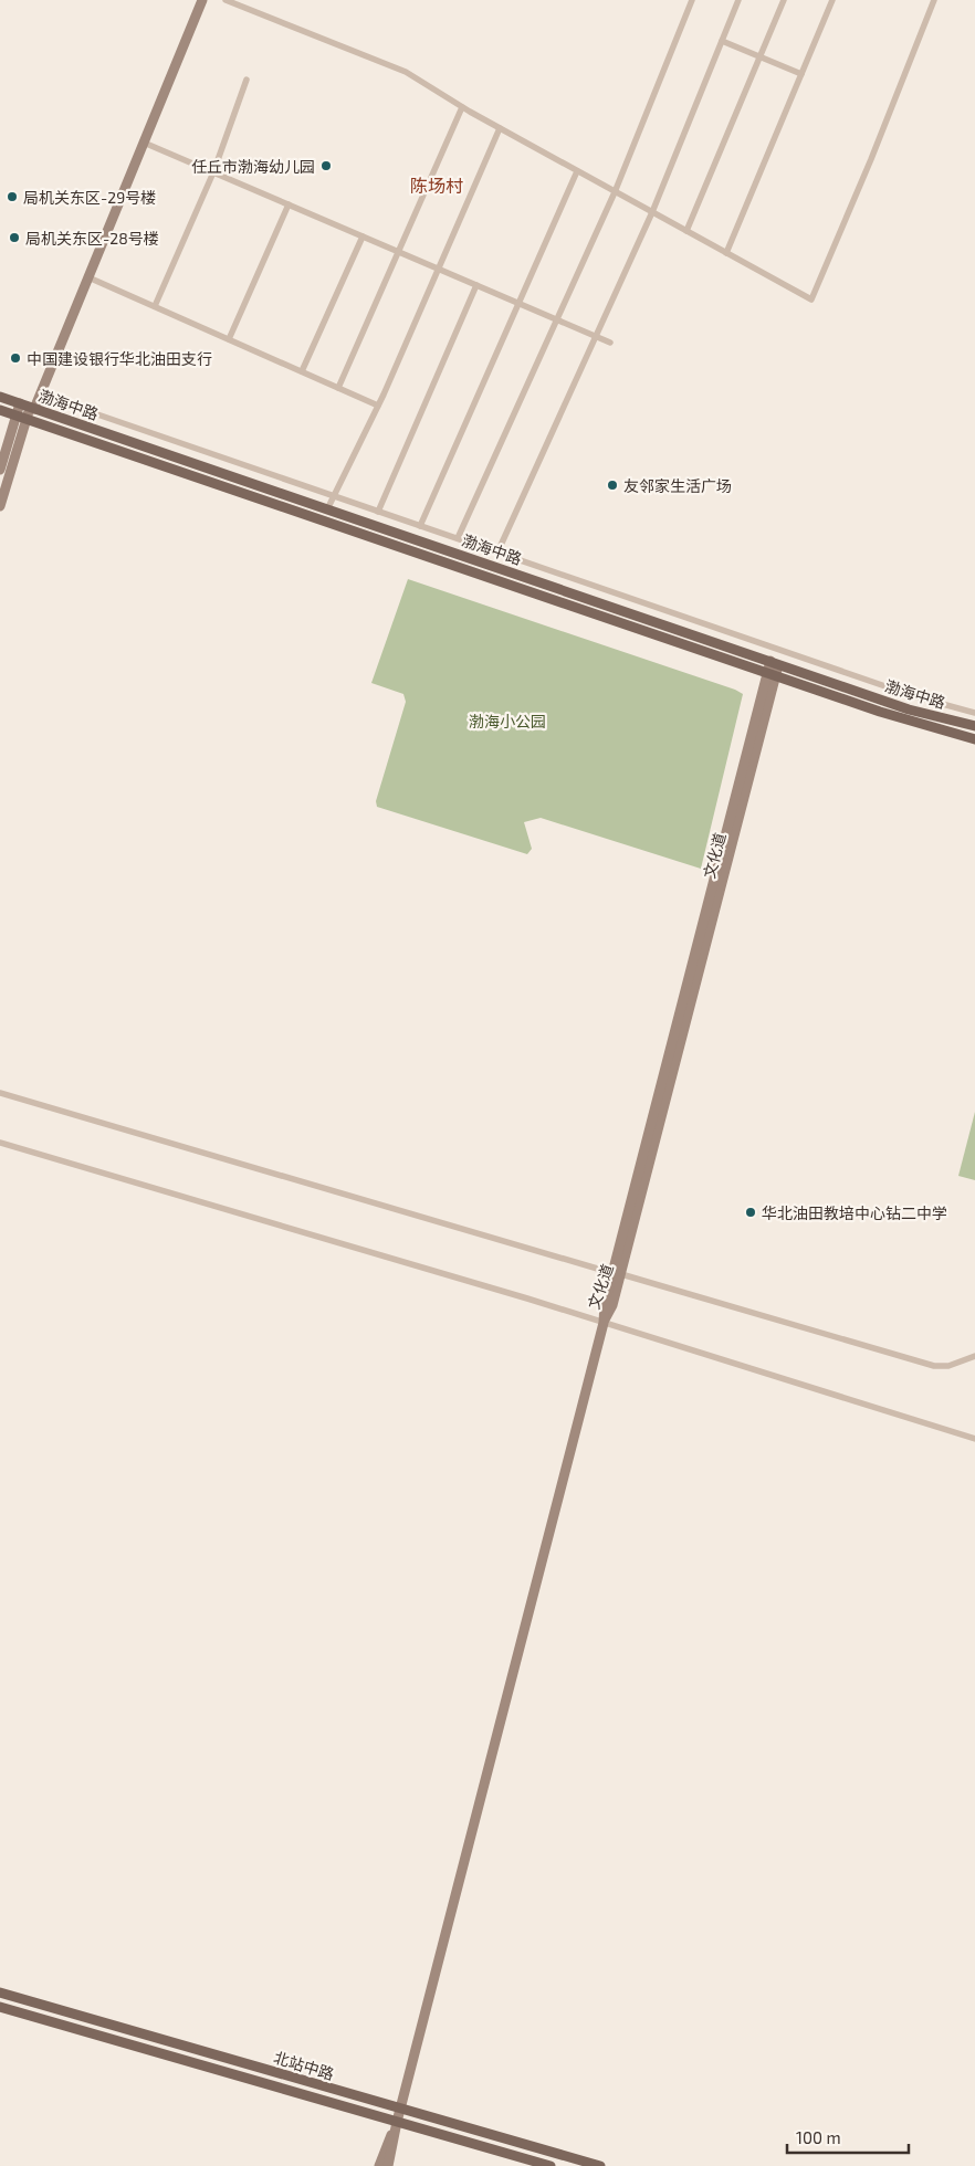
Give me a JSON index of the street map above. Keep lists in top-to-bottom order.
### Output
{
  "streets": {
    "main road": ["渤海中路", "北站中路"],
    "street": ["文化道"]
  },
  "crossings": [
    ["渤海中路", "文化道"],
    ["文化道", "北站中路"]
  ],
  "districts": ["陈场村"],
  "parks": ["渤海小公园"],
  "places": [
    "任丘市渤海幼儿园",
    "局机关东区-29号楼",
    "局机关东区-28号楼",
    "中国建设银行华北油田支行",
    "友邻家生活广场",
    "华北油田教培中心钻二中学"
  ],
  "scale_bar": "100 m"
}
